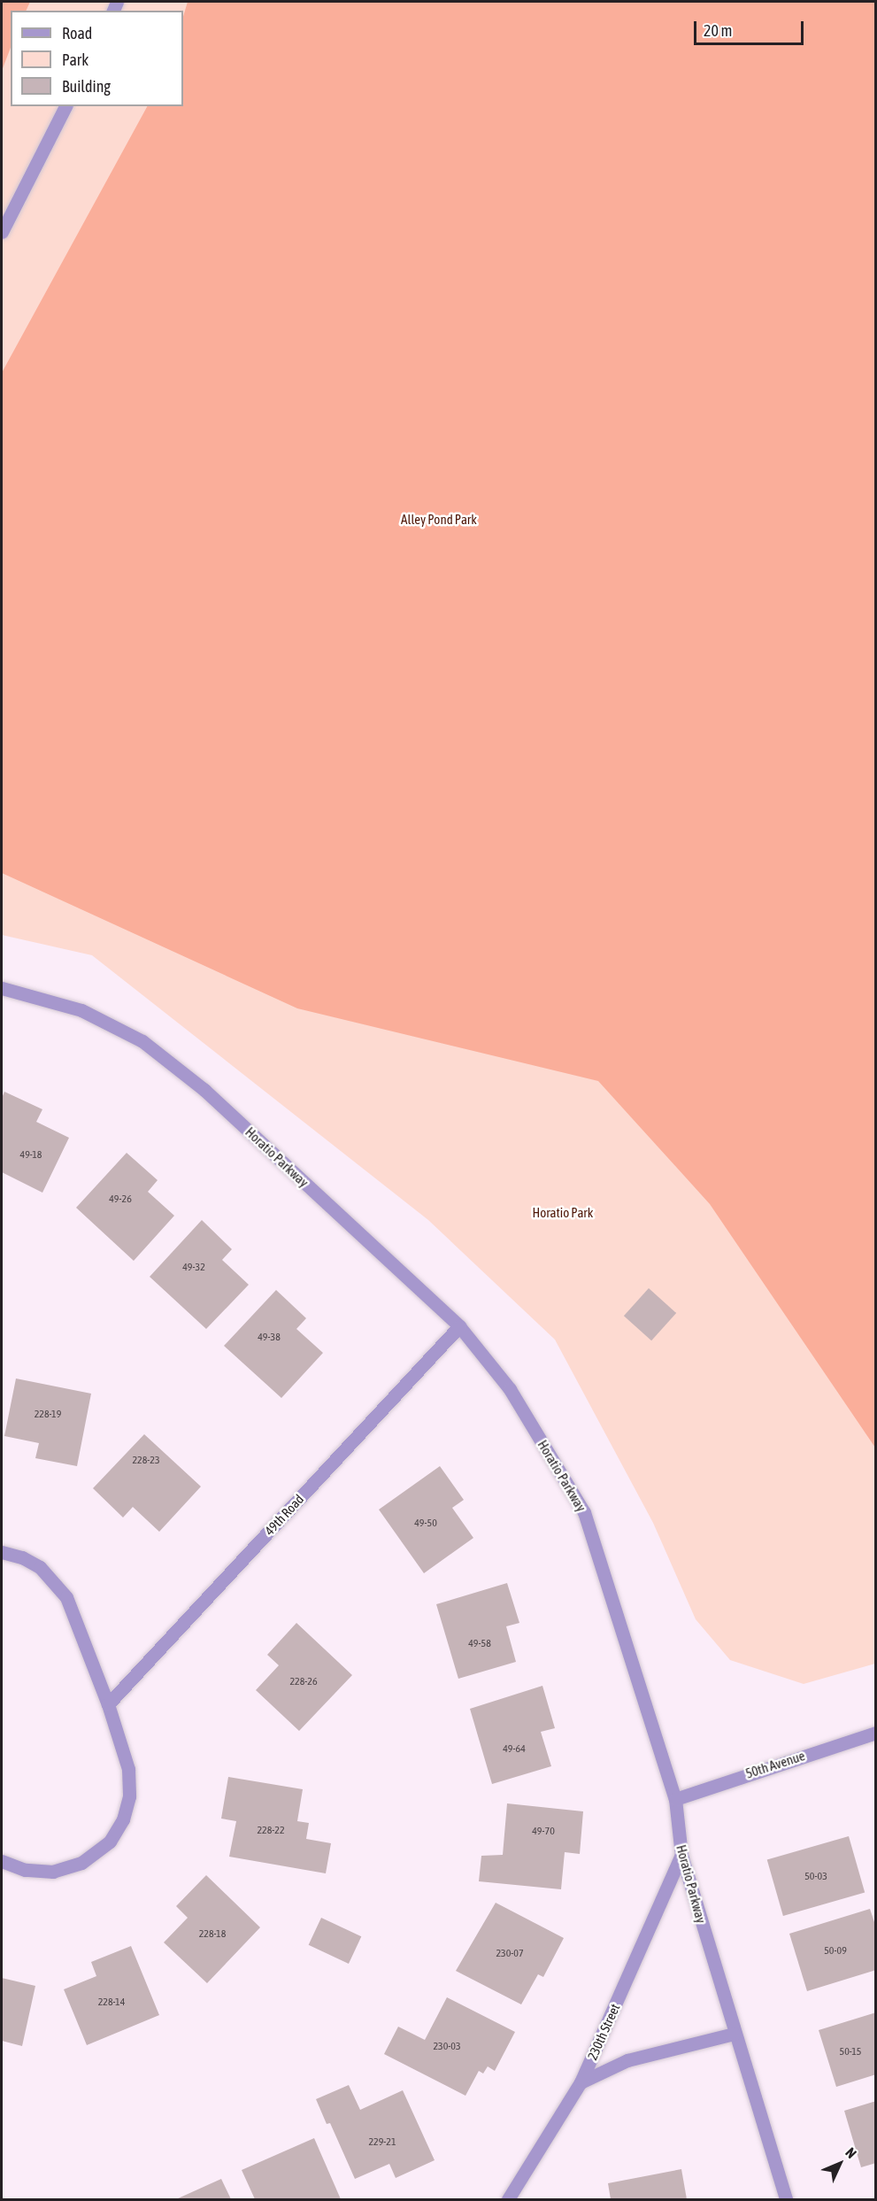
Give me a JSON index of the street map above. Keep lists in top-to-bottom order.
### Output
{
  "streets": {
    "street": [
      "Horatio Parkway",
      "49th Road",
      "50th Avenue",
      "230th Street"
    ]
  },
  "crossings": [
    ["Horatio Parkway", "49th Road"],
    ["Horatio Parkway", "50th Avenue"],
    ["Horatio Parkway", "230th Street"]
  ],
  "parks": ["Alley Pond Park", "Horatio Park"],
  "house_numbers": [
    "49-18",
    "49-26",
    "49-32",
    "49-38",
    "228-19",
    "228-23",
    "49-50",
    "49-58",
    "228-26",
    "49-64",
    "228-22",
    "49-70",
    "50-03",
    "228-18",
    "50-09",
    "230-07",
    "228-14",
    "230-03",
    "50-15",
    "229-21"
  ],
  "legend": ["Road", "Park", "Building"],
  "scale_bar": "20 m",
  "north": "top right"
}
